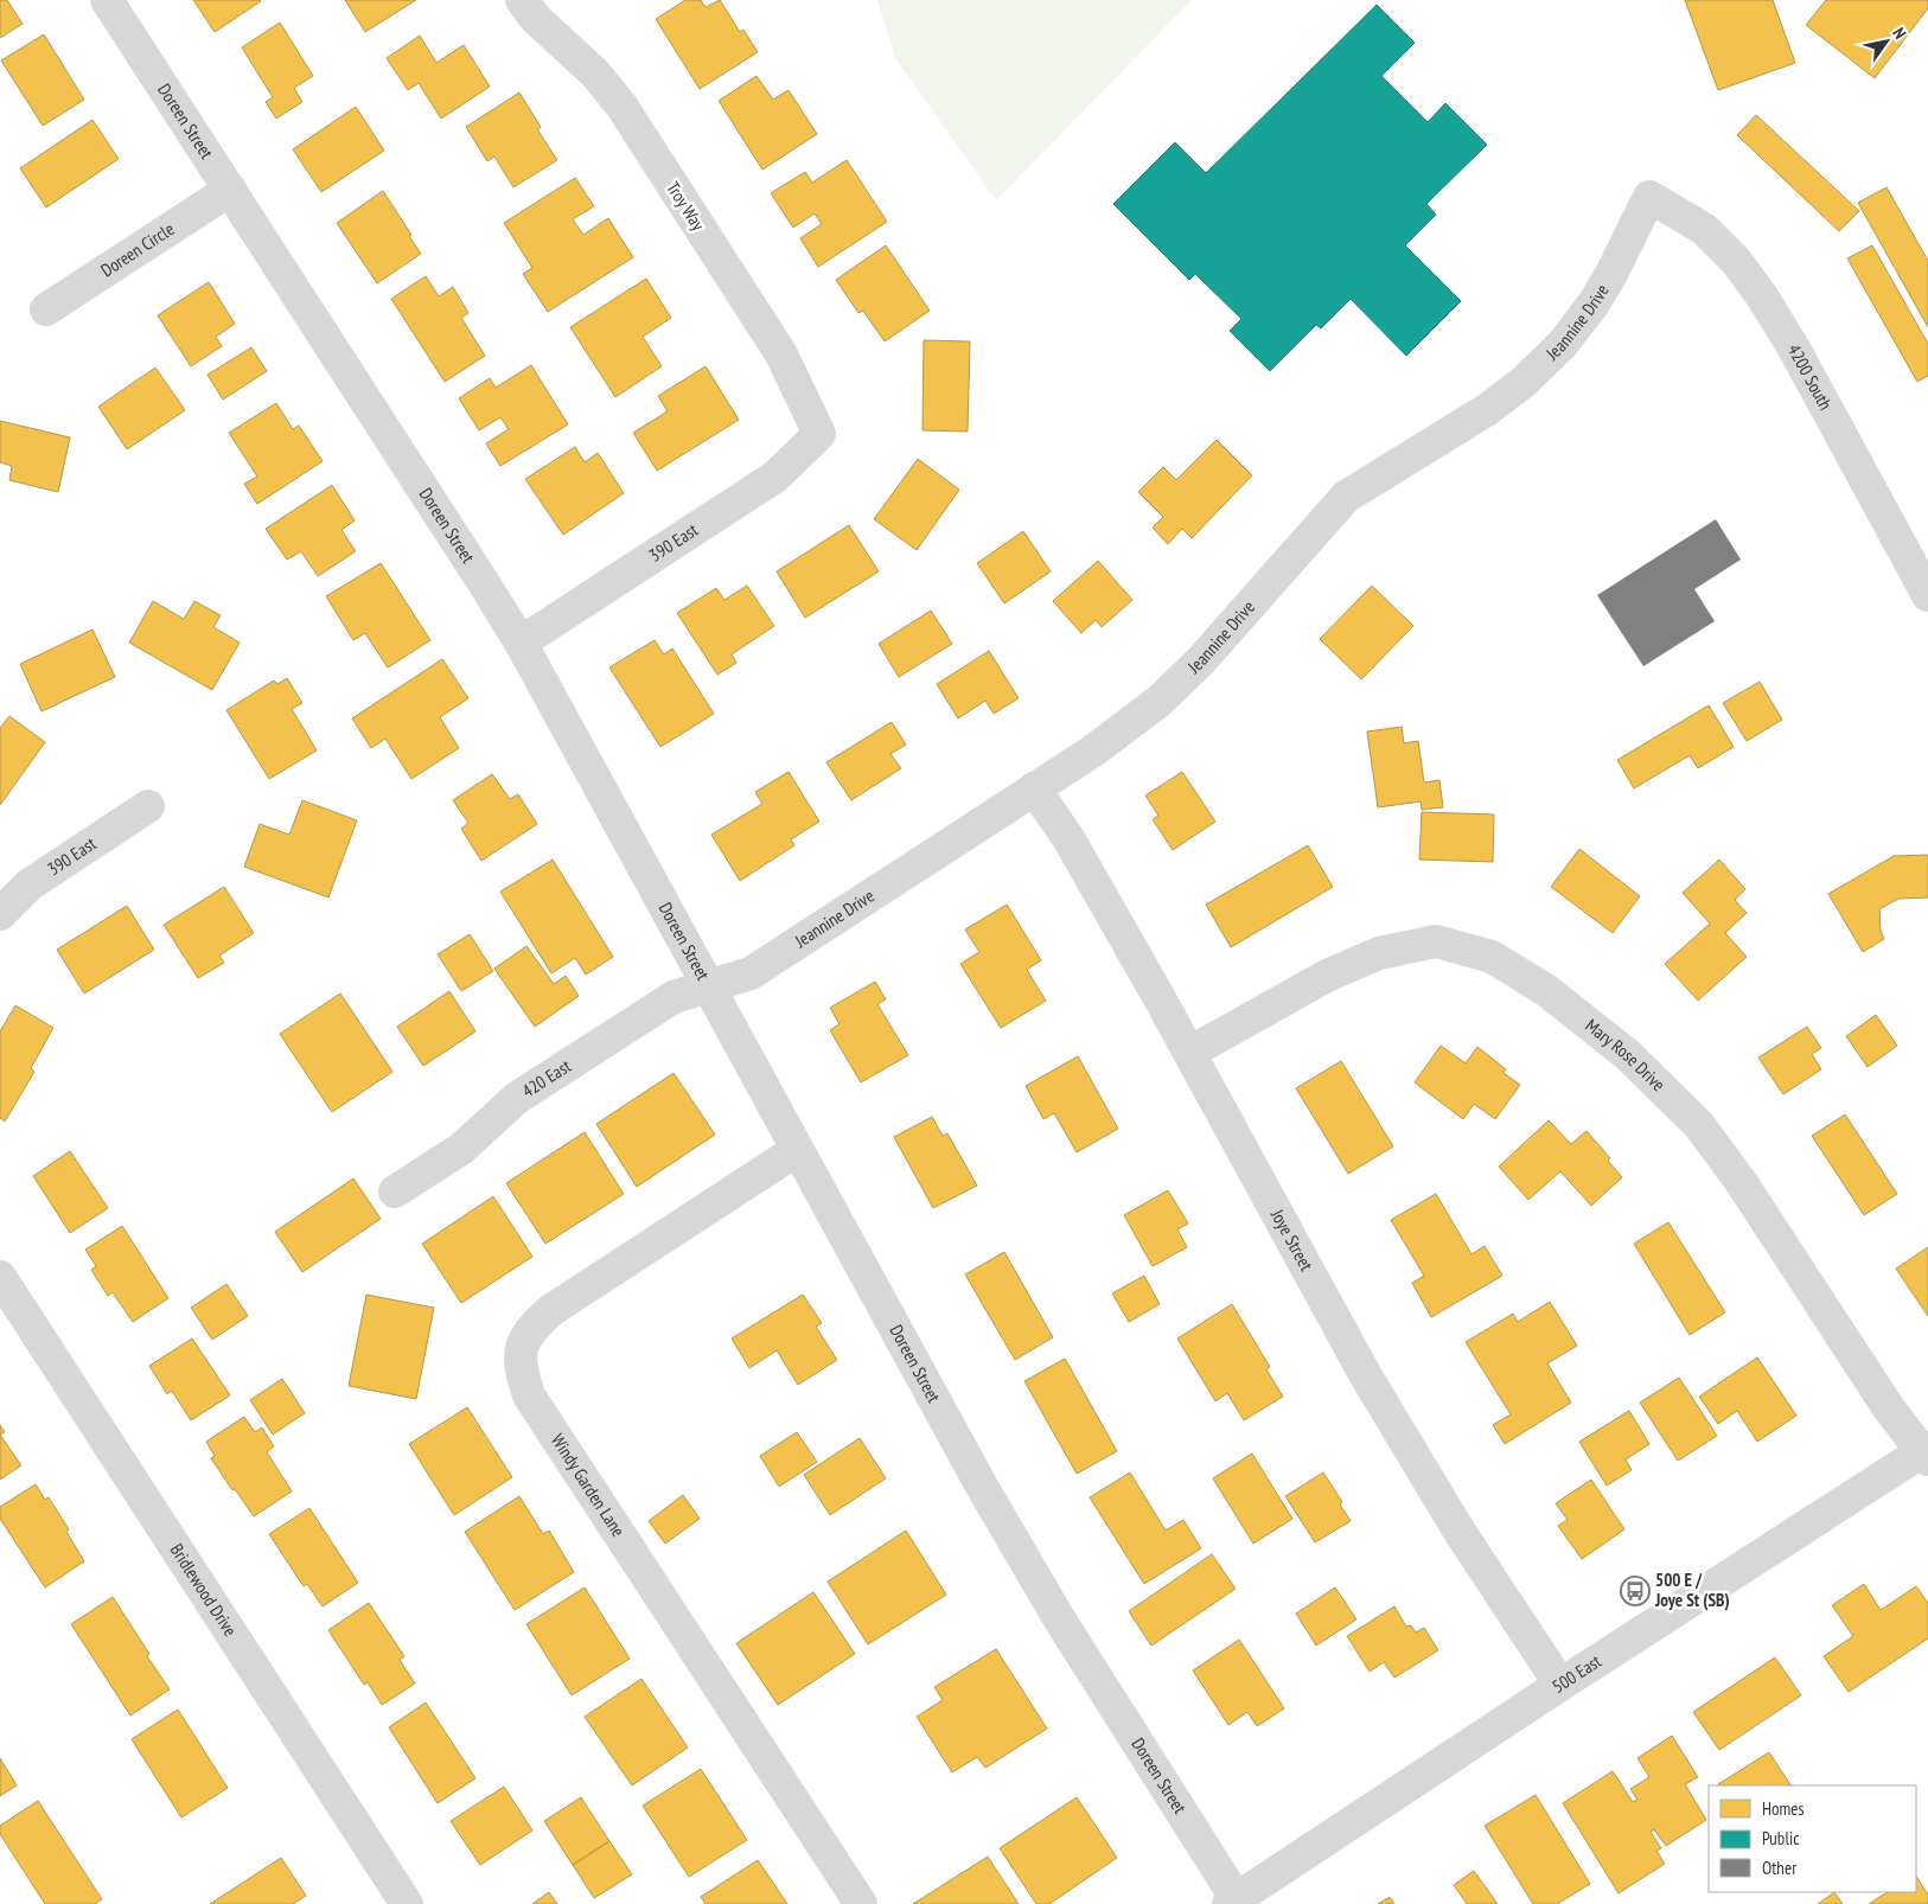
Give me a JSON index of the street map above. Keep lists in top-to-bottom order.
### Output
{
  "streets": {
    "street": [
      "Doreen Street",
      "Troy Way",
      "Doreen Circle",
      "Jeannine Drive",
      "4200 South",
      "390 East",
      "Mary Rose Drive",
      "420 East",
      "Joye Street",
      "Windy Garden Lane",
      "Bridlewood Drive",
      "500 East"
    ]
  },
  "crossings": [
    ["Doreen Street", "Doreen Circle"],
    ["Doreen Street", "Jeannine Drive"],
    ["Doreen Street", "390 East"],
    ["Doreen Street", "420 East"],
    ["Doreen Street", "Windy Garden Lane"],
    ["Doreen Street", "500 East"],
    ["Troy Way", "390 East"],
    ["Jeannine Drive", "4200 South"],
    ["Jeannine Drive", "420 East"],
    ["Jeannine Drive", "Joye Street"],
    ["Mary Rose Drive", "Joye Street"],
    ["Mary Rose Drive", "500 East"],
    ["Joye Street", "500 East"]
  ],
  "places": {
    "bus stop": ["500 E / Joye St (SB)"]
  },
  "legend": ["Homes", "Public", "Other"],
  "north": "top right"
}
